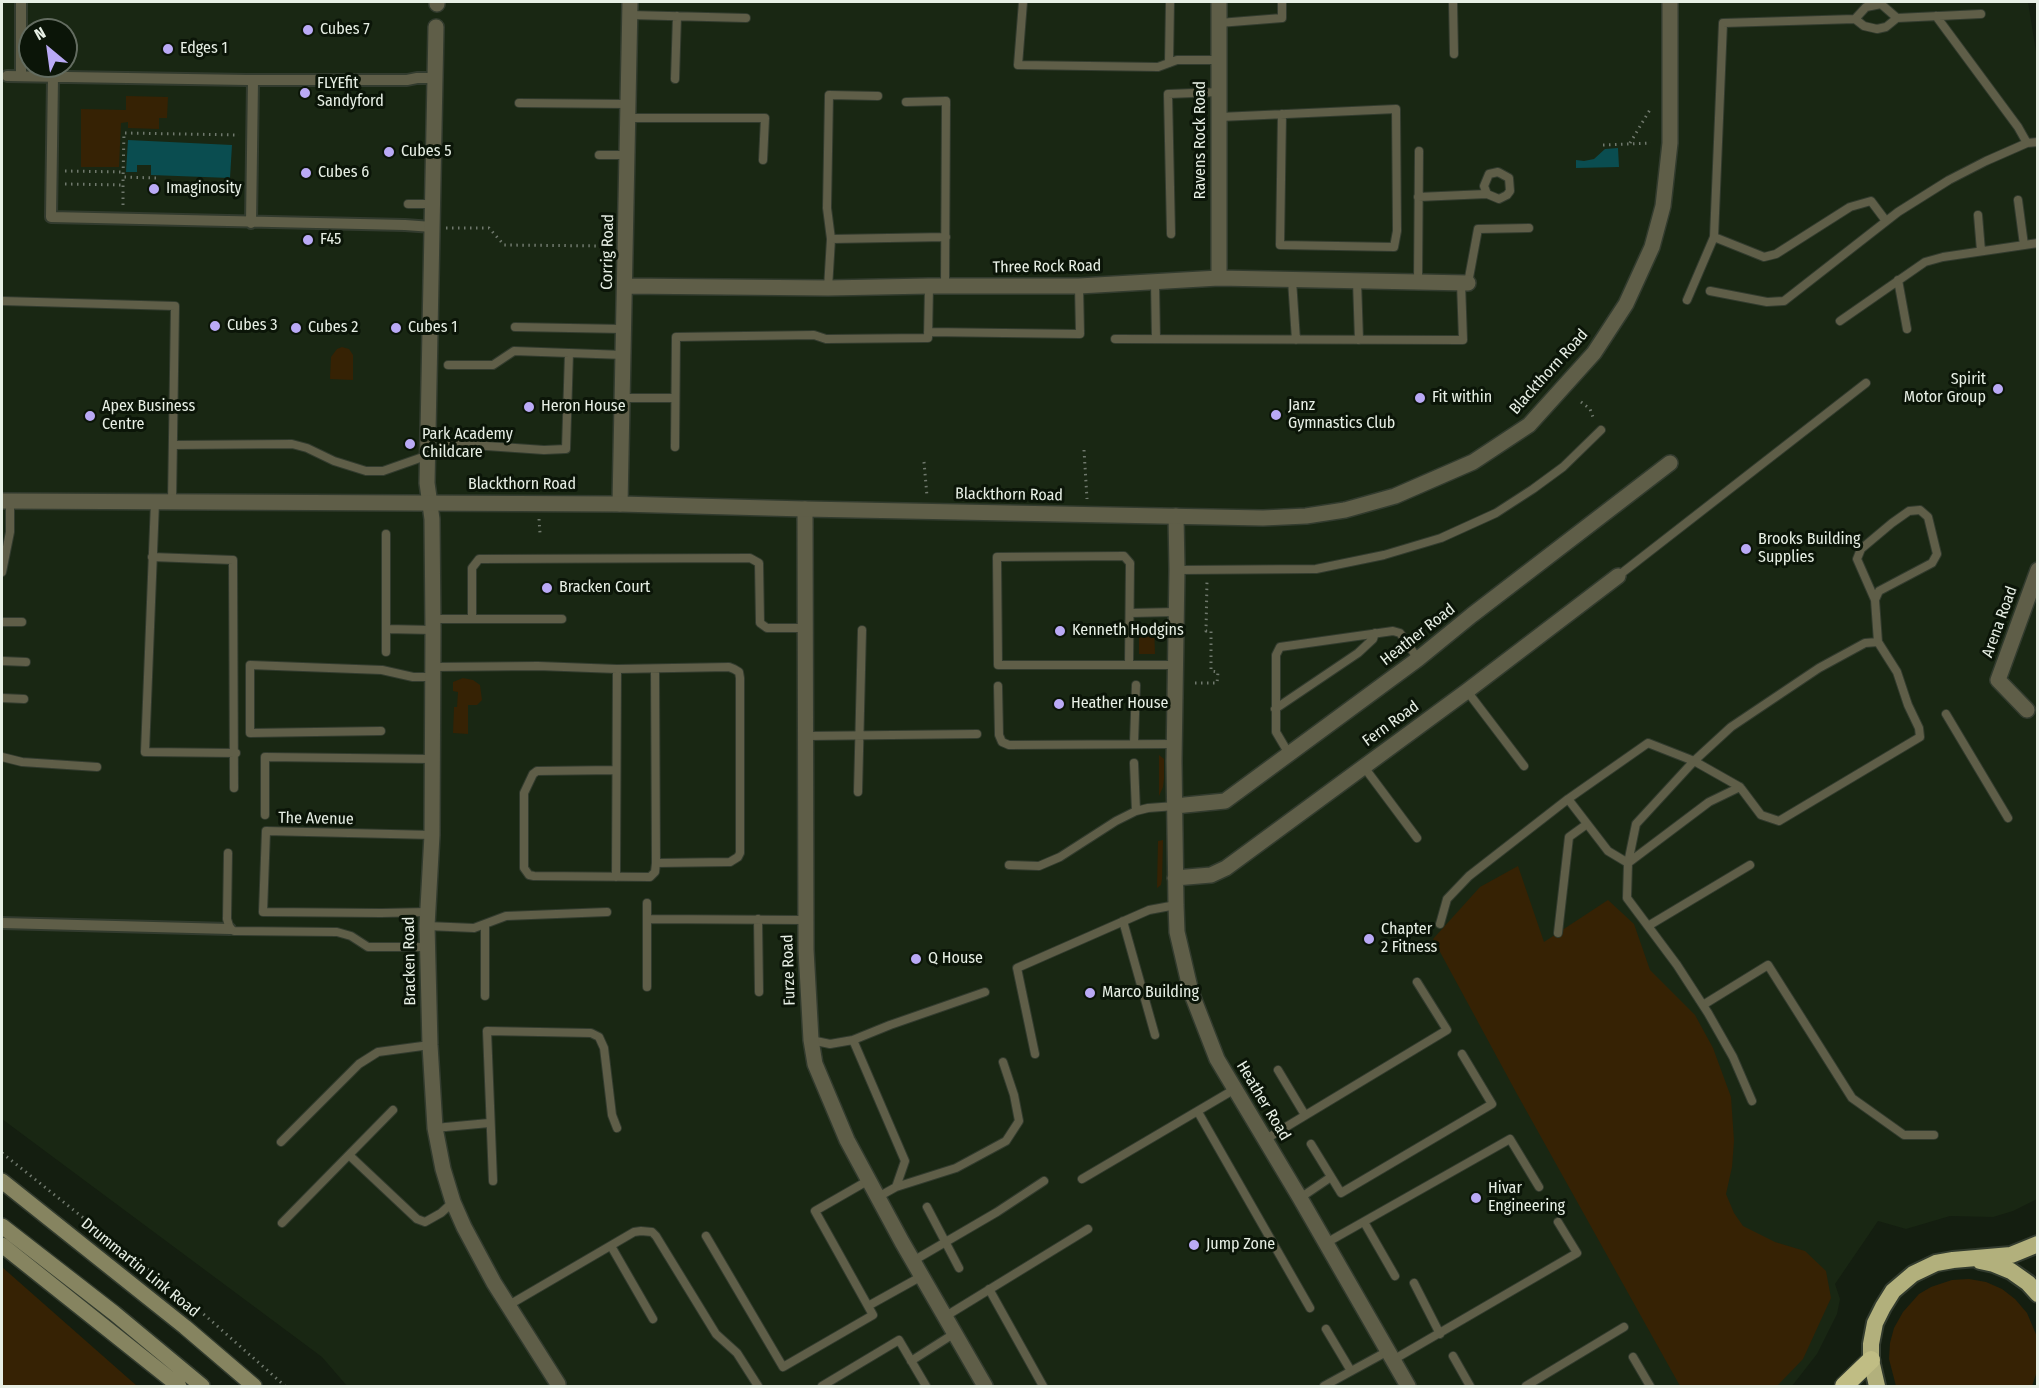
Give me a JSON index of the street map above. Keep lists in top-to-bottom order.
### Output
{
  "streets": {
    "main road": ["Drummartin Link Road"],
    "street": [
      "Ravens Rock Road",
      "Corrig Road",
      "Three Rock Road",
      "Blackthorn Road",
      "Arena Road",
      "Heather Road",
      "Fern Road",
      "Bracken Road",
      "Furze Road"
    ],
    "lane": ["The Avenue"]
  },
  "crossings": [
    ["Ravens Rock Road", "Three Rock Road"],
    ["Corrig Road", "Three Rock Road"],
    ["Corrig Road", "Blackthorn Road"],
    ["Blackthorn Road", "Heather Road"],
    ["Blackthorn Road", "Bracken Road"],
    ["Blackthorn Road", "Furze Road"],
    ["Heather Road", "Fern Road"],
    ["The Avenue", "Bracken Road"]
  ],
  "places": [
    "Cubes 7",
    "Edges 1",
    "FLYEfit Sandyford",
    "Cubes 5",
    "Cubes 6",
    "Imaginosity",
    "F45",
    "Cubes 3",
    "Cubes 2",
    "Cubes 1",
    "Spirit Motor Group",
    "Fit within",
    "Heron House",
    "Janz Gymnastics Club",
    "Apex Business Centre",
    "Park Academy Childcare",
    "Brooks Building Supplies",
    "Bracken Court",
    "Kenneth Hodgins",
    "Heather House",
    "Chapter 2 Fitness",
    "Q House",
    "Marco Building",
    "Hivar Engineering",
    "Jump Zone"
  ],
  "north": "top left"
}
